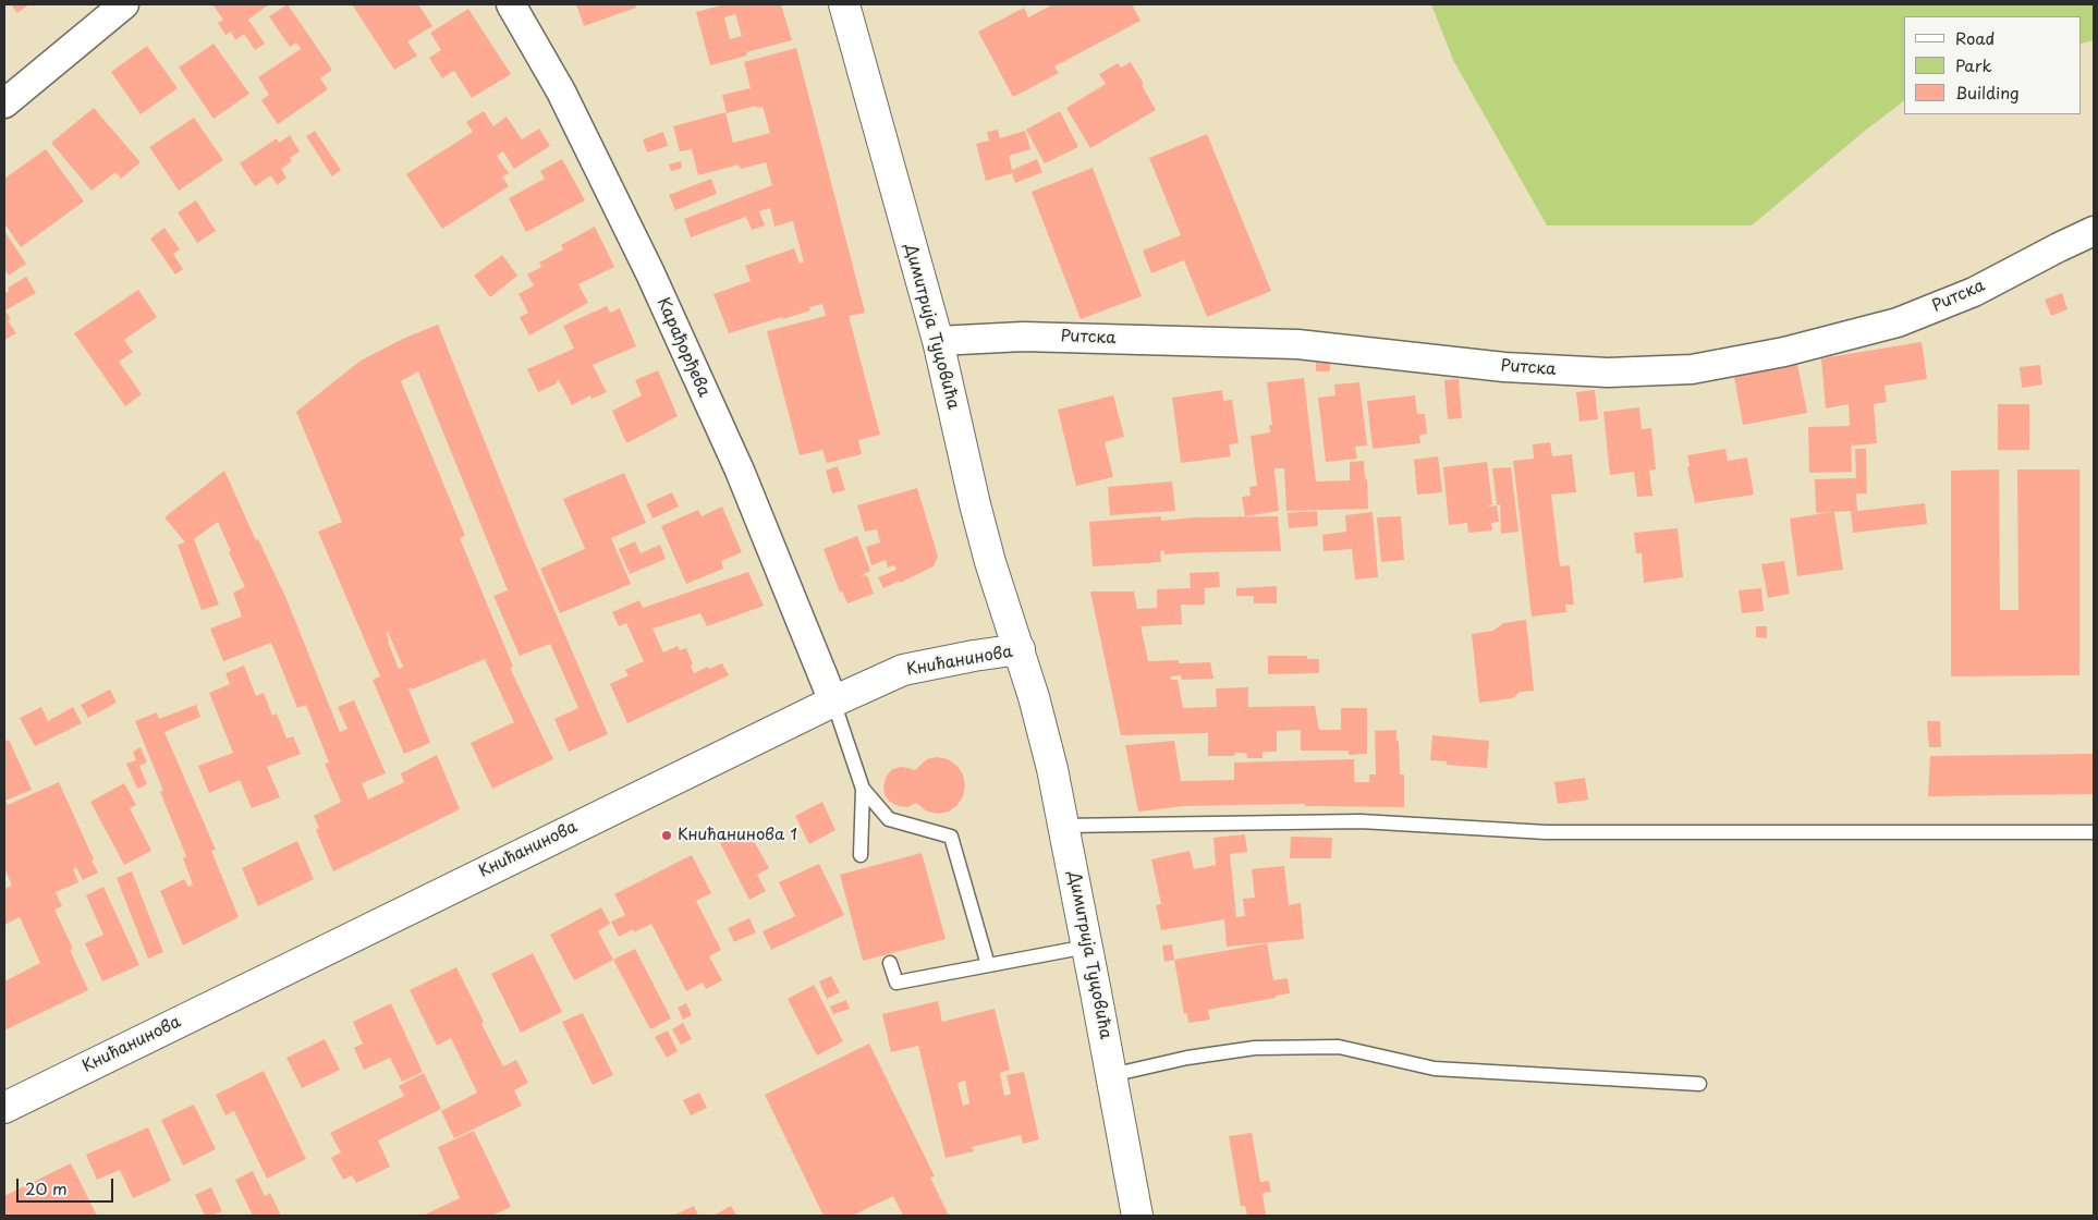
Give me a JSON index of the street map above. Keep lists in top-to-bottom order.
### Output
{
  "streets": {
    "main road": ["Димитрија Туцовића", "Книћанинова"],
    "street": ["Ритска", "Карађорђева"]
  },
  "crossings": [
    ["Ритска", "Димитрија Туцовића"],
    ["Димитрија Туцовића", "Книћанинова"],
    ["Карађорђева", "Книћанинова"]
  ],
  "places": ["Книћанинова 1"],
  "legend": ["Road", "Park", "Building"],
  "scale_bar": "20 m"
}
